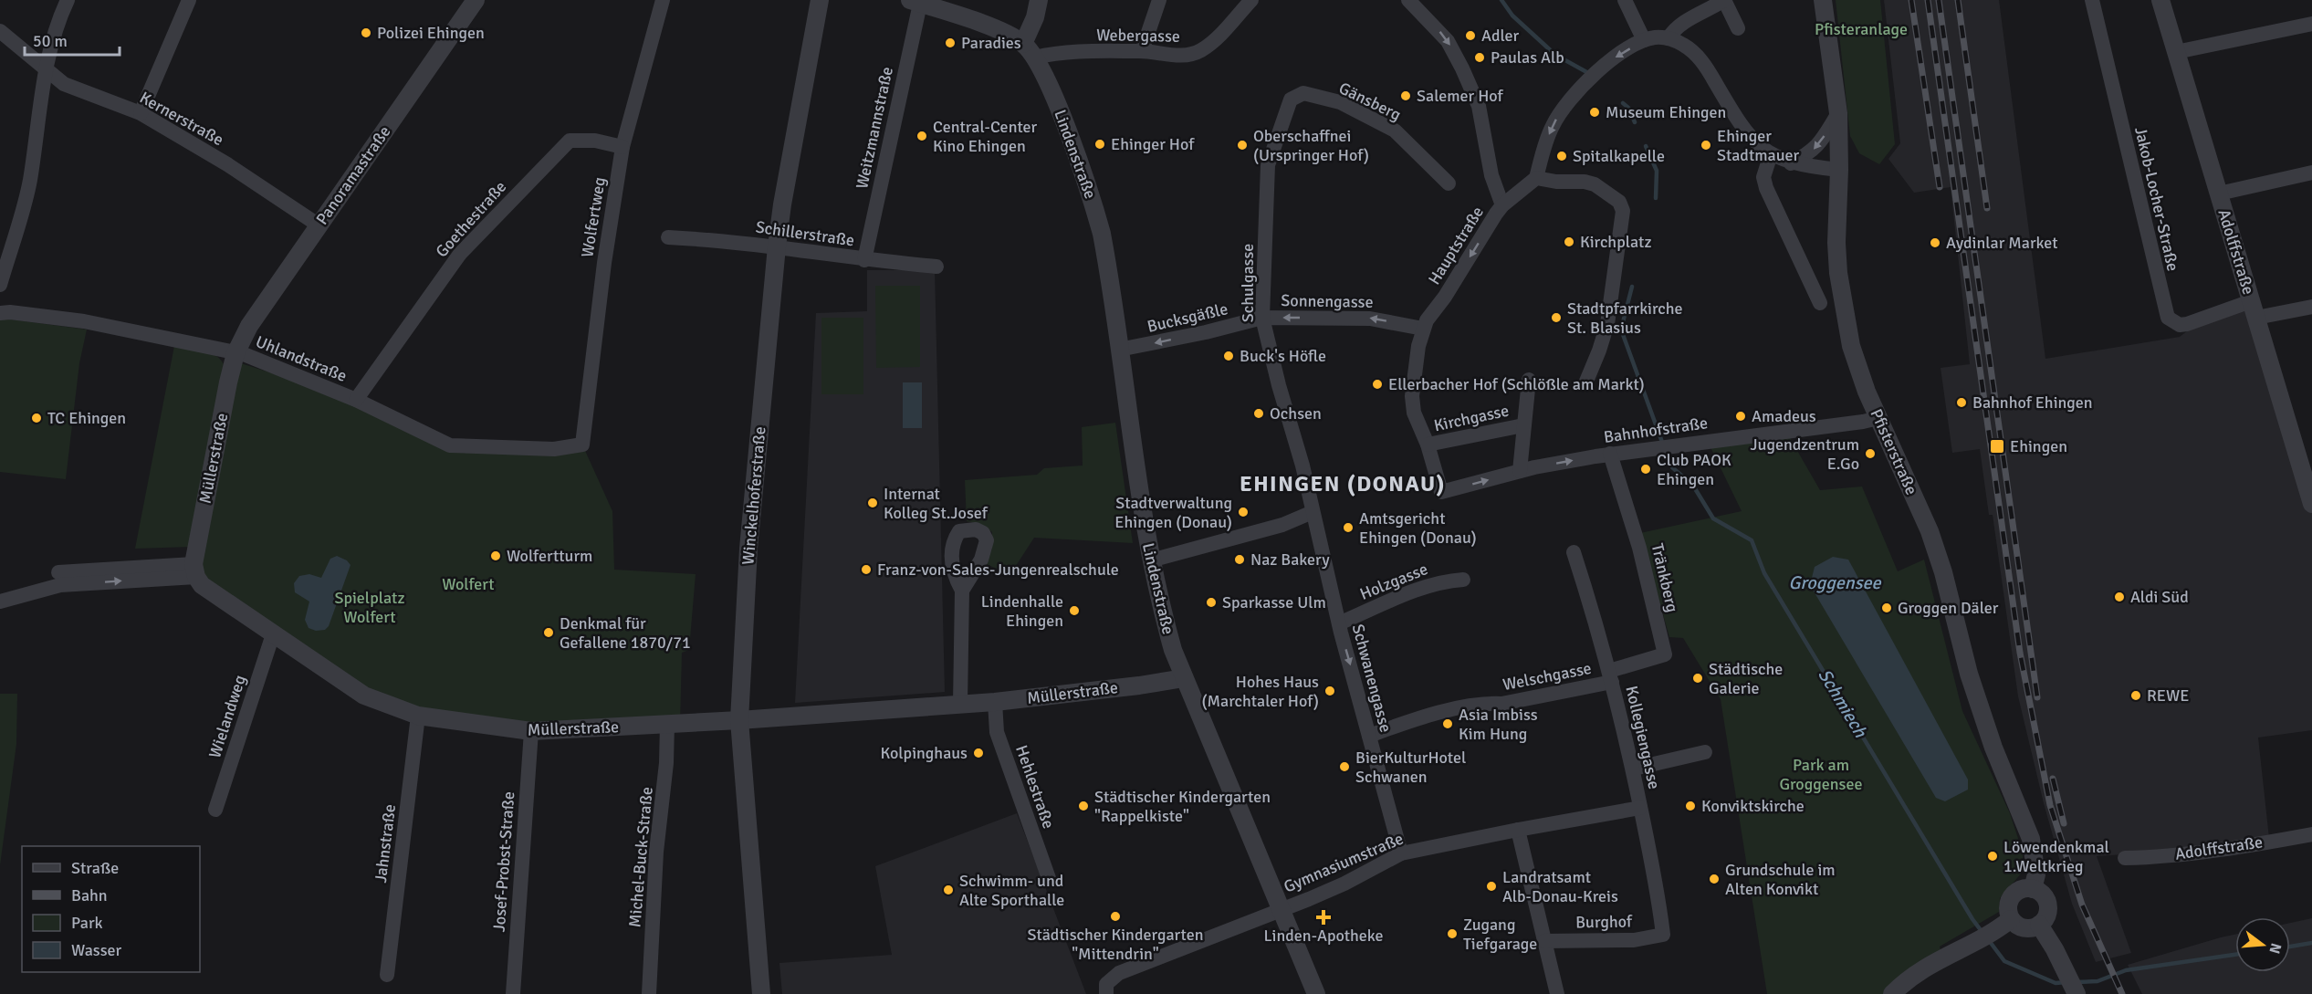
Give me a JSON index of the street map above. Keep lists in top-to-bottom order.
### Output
{
  "streets": {
    "street": [
      "Webergasse",
      "Gänsberg",
      "Kernerstraße",
      "Weitzmannstraße",
      "Lindenstraße",
      "Panoramastraße",
      "Jakob-Locher-Straße",
      "Wolfertweg",
      "Goethestraße",
      "Schillerstraße",
      "Hauptstraße",
      "Adolffstraße",
      "Schulgasse",
      "Sonnengasse",
      "Bucksgäßle",
      "Uhlandstraße",
      "Kirchgasse",
      "Bahnhofstraße",
      "Pfisterstraße",
      "Müllerstraße",
      "Winckelhoferstraße",
      "Tränkberg",
      "Holzgasse",
      "Welschgasse",
      "Schwanengasse",
      "Wielandweg",
      "Kollegiengasse",
      "Hehlestraße",
      "Jahnstraße",
      "Michel-Buck-Straße",
      "Josef-Probst-Straße",
      "Gymnasiumstraße",
      "Burghof"
    ]
  },
  "crossings": [
    ["Webergasse", "Lindenstraße"],
    ["Gänsberg", "Schulgasse"],
    ["Kernerstraße", "Panoramastraße"],
    ["Weitzmannstraße", "Schillerstraße"],
    ["Lindenstraße", "Bucksgäßle"],
    ["Lindenstraße", "Müllerstraße"],
    ["Lindenstraße", "Gymnasiumstraße"],
    ["Panoramastraße", "Uhlandstraße"],
    ["Panoramastraße", "Müllerstraße"],
    ["Jakob-Locher-Straße", "Adolffstraße"],
    ["Wolfertweg", "Goethestraße"],
    ["Wolfertweg", "Uhlandstraße"],
    ["Goethestraße", "Uhlandstraße"],
    ["Schillerstraße", "Winckelhoferstraße"],
    ["Hauptstraße", "Sonnengasse"],
    ["Hauptstraße", "Kirchgasse"],
    ["Hauptstraße", "Bahnhofstraße"],
    ["Schulgasse", "Sonnengasse"],
    ["Schulgasse", "Bucksgäßle"],
    ["Schulgasse", "Schwanengasse"],
    ["Sonnengasse", "Bucksgäßle"],
    ["Uhlandstraße", "Müllerstraße"],
    ["Kirchgasse", "Bahnhofstraße"],
    ["Bahnhofstraße", "Pfisterstraße"],
    ["Bahnhofstraße", "Tränkberg"],
    ["Müllerstraße", "Winckelhoferstraße"],
    ["Müllerstraße", "Wielandweg"],
    ["Müllerstraße", "Hehlestraße"],
    ["Müllerstraße", "Jahnstraße"],
    ["Müllerstraße", "Michel-Buck-Straße"],
    ["Müllerstraße", "Josef-Probst-Straße"],
    ["Tränkberg", "Welschgasse"],
    ["Tränkberg", "Kollegiengasse"],
    ["Holzgasse", "Schwanengasse"],
    ["Welschgasse", "Schwanengasse"],
    ["Welschgasse", "Kollegiengasse"],
    ["Schwanengasse", "Gymnasiumstraße"],
    ["Kollegiengasse", "Gymnasiumstraße"],
    ["Kollegiengasse", "Burghof"]
  ],
  "one_way": [
    "Hauptstraße",
    "Sonnengasse",
    "Bucksgäßle",
    "Bahnhofstraße"
  ],
  "districts": ["EHINGEN (DONAU)"],
  "water": ["Groggensee", "Schmiech"],
  "parks": [
    "Pfisteranlage",
    "Wolfert",
    "Spielplatz Wolfert",
    "Park am Groggensee"
  ],
  "places": {
    "other": [
      "Polizei Ehingen",
      "Adler",
      "Paradies",
      "Paulas Alb",
      "Salemer Hof",
      "Museum Ehingen",
      "Central-Center Kino Ehingen",
      "Ehinger Hof",
      "Oberschaffnei (Urspringer Hof)",
      "Ehinger Stadtmauer",
      "Spitalkapelle",
      "Kirchplatz",
      "Aydinlar Market",
      "Stadtpfarrkirche St. Blasius",
      "Buck's Höfle",
      "Ellerbacher Hof (Schlößle am Markt)",
      "Bahnhof Ehingen",
      "Ochsen",
      "Amadeus",
      "TC Ehingen",
      "Jugendzentrum E.Go",
      "Club PAOK Ehingen",
      "Internat Kolleg St.Josef",
      "Stadtverwaltung Ehingen (Donau)",
      "Amtsgericht Ehingen (Donau)",
      "Wolfertturm",
      "Naz Bakery",
      "Franz-von-Sales-Jungenrealschule",
      "Aldi Süd",
      "Sparkasse Ulm",
      "Groggen Däler",
      "Lindenhalle Ehingen",
      "Denkmal für Gefallene 1870/71",
      "Städtische Galerie",
      "Hohes Haus (Marchtaler Hof)",
      "REWE",
      "Asia Imbiss Kim Hung",
      "Kolpinghaus",
      "BierKulturHotel Schwanen",
      "Städtischer Kindergarten \"Rappelkiste\"",
      "Konviktskirche",
      "Löwendenkmal 1.Weltkrieg",
      "Grundschule im Alten Konvikt",
      "Landratsamt Alb-Donau-Kreis",
      "Schwimm- und Alte Sporthalle",
      "Städtischer Kindergarten \"Mittendrin\"",
      "Zugang Tiefgarage"
    ],
    "transit": ["Ehingen"],
    "health": ["Linden-Apotheke"]
  },
  "legend": [
    "Straße",
    "Bahn",
    "Park",
    "Wasser"
  ],
  "scale_bar": "50 m",
  "north": "right"
}
